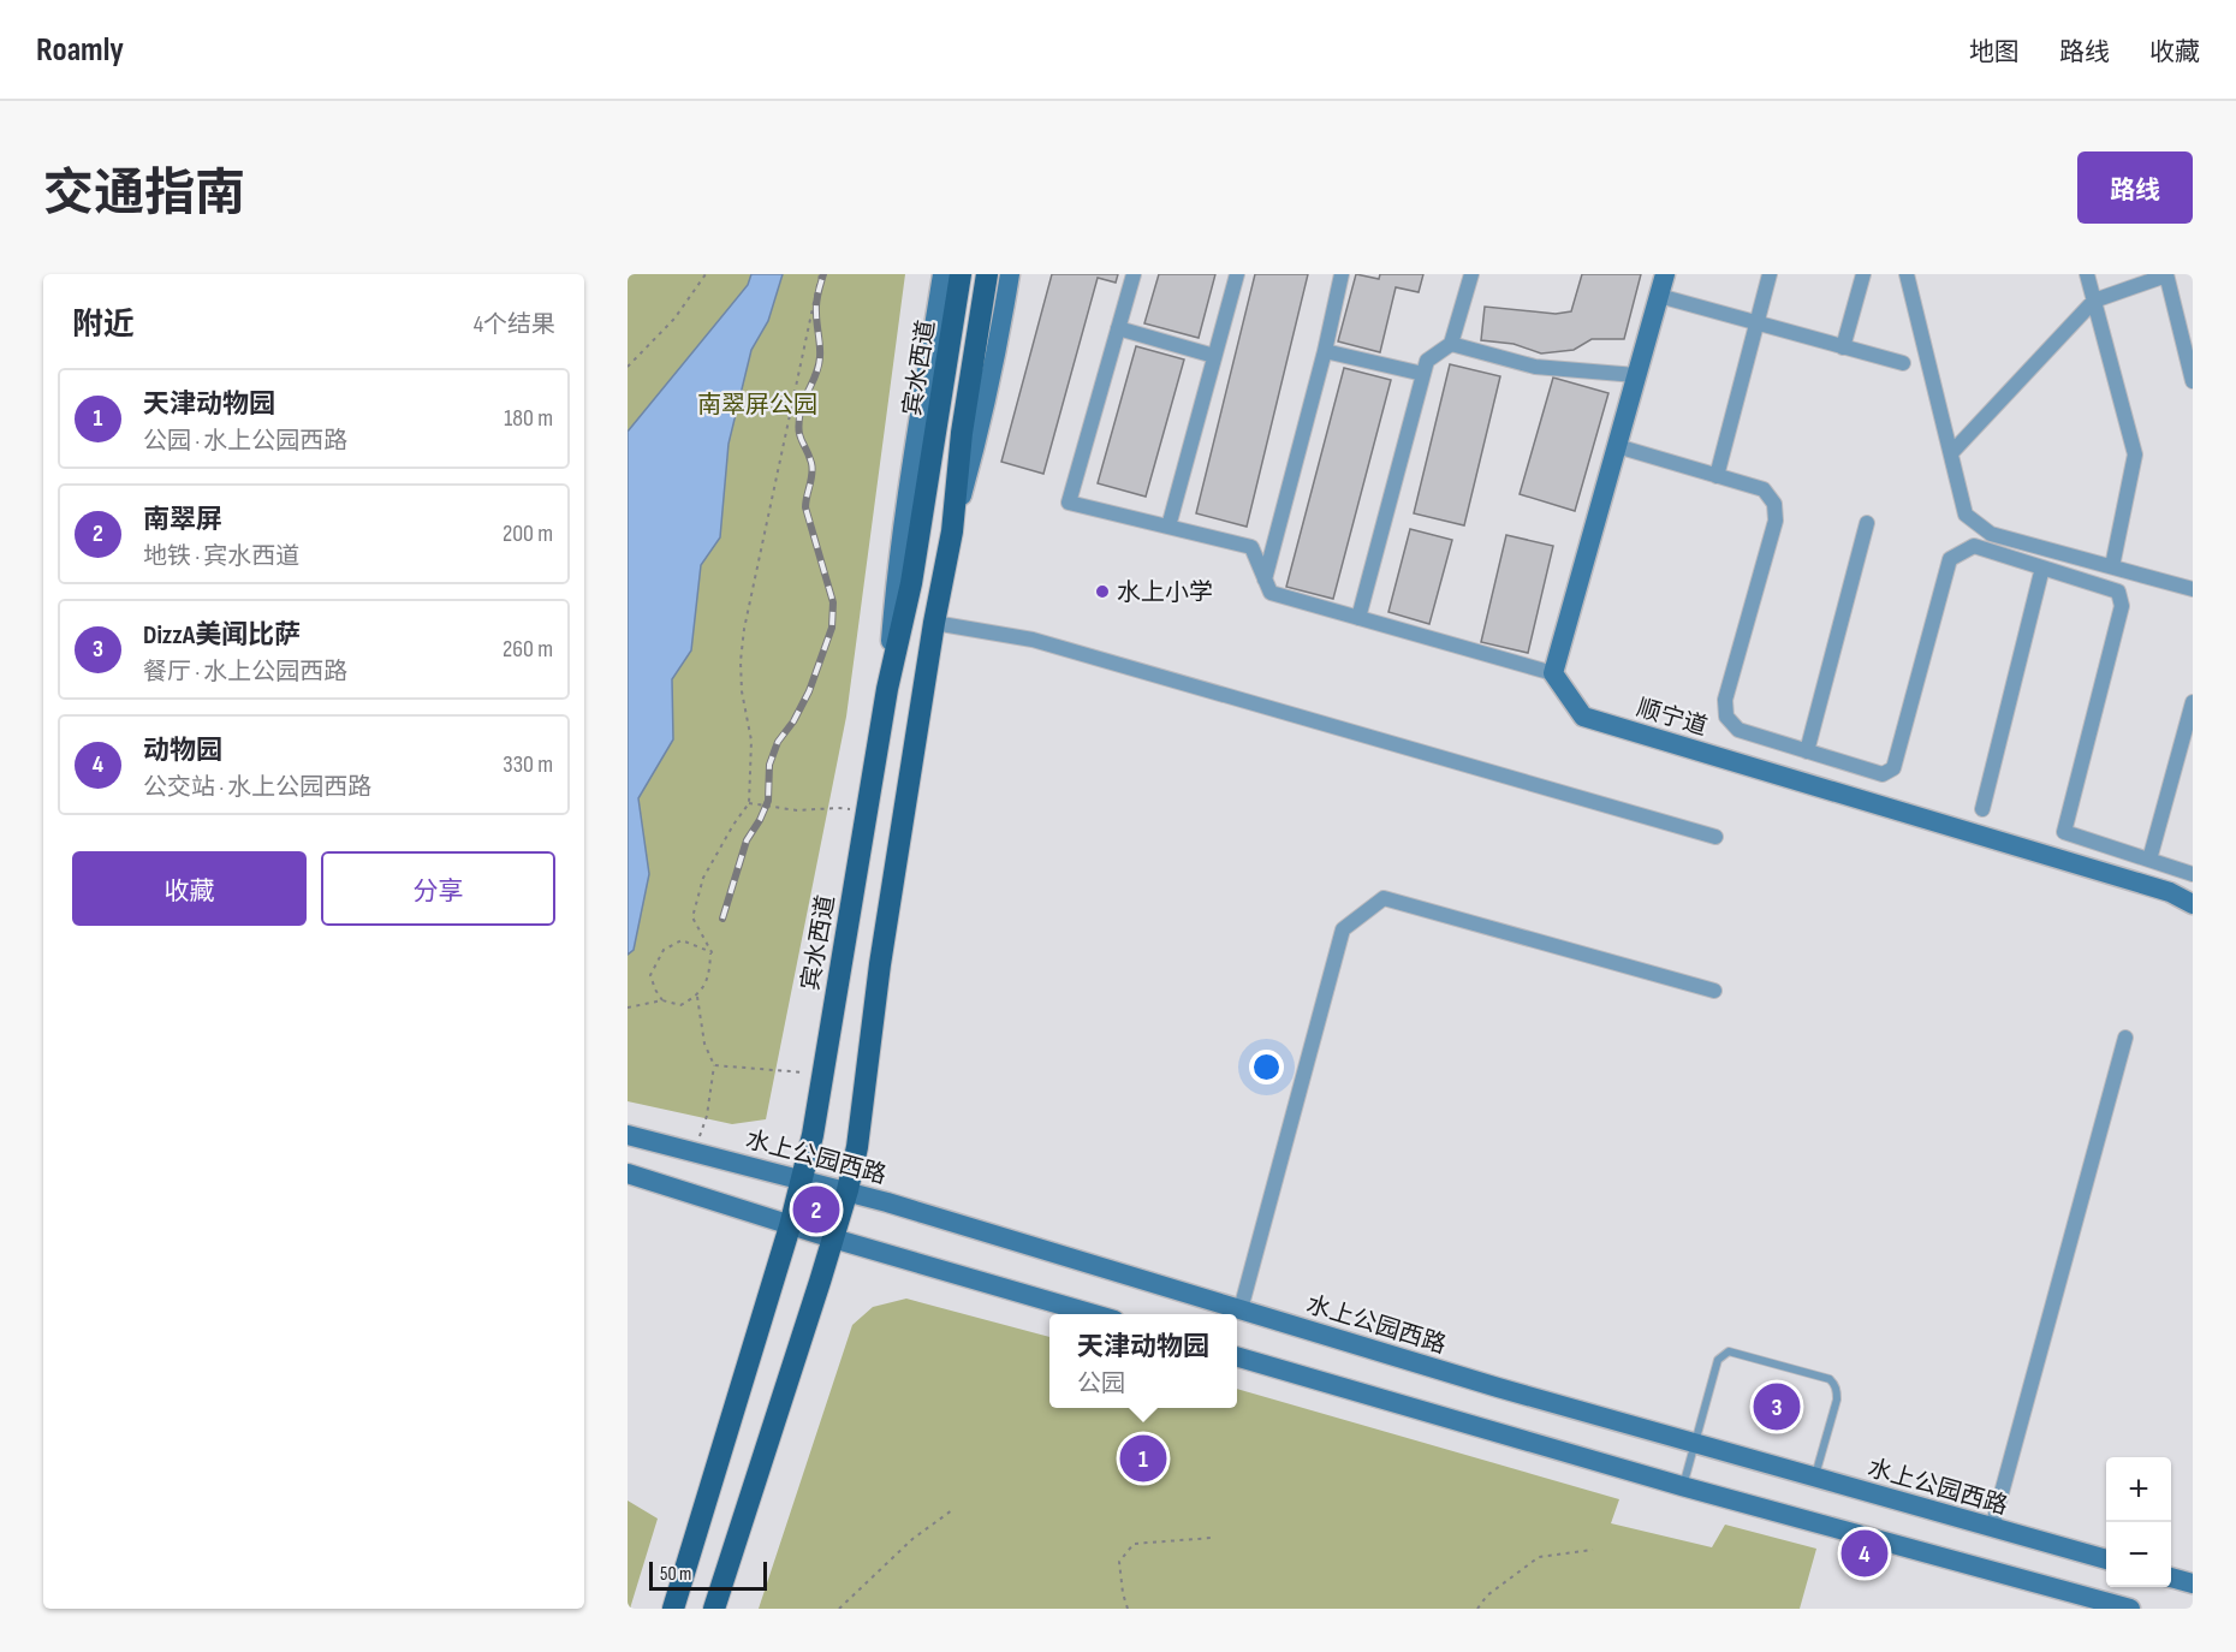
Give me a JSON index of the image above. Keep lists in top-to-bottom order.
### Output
{
  "streets": {
    "main road": ["宾水西道", "顺宁道", "水上公园西路"]
  },
  "crossings": [
    ["宾水西道", "水上公园西路"]
  ],
  "parks": ["南翠屏公园"],
  "places": ["水上小学"],
  "scale_bar": "50 m",
  "page": {
    "header": "Roamly",
    "nav": ["地图", "路线", "收藏"],
    "title": "交通指南",
    "buttons": [
      "路线",
      ["收藏", "分享"]
    ],
    "heading": ["附近", "4个结果"],
    "list": [
      {
        "mark": "1",
        "name": "天津动物园",
        "note": "公园 · 水上公园西路",
        "value": "180 m"
      },
      {
        "mark": "2",
        "name": "南翠屏",
        "note": "地铁 · 宾水西道",
        "value": "200 m"
      },
      {
        "mark": "3",
        "name": "DizzA美闻比萨",
        "note": "餐厅 · 水上公园西路",
        "value": "260 m"
      },
      {
        "mark": "4",
        "name": "动物园",
        "note": "公交站 · 水上公园西路",
        "value": "330 m"
      }
    ],
    "pins": [
      "2",
      "3",
      "1",
      "4"
    ],
    "popup": ["天津动物园", "公园"],
    "map_buttons": ["+", "−"],
    "scale": "50 m"
  }
}
